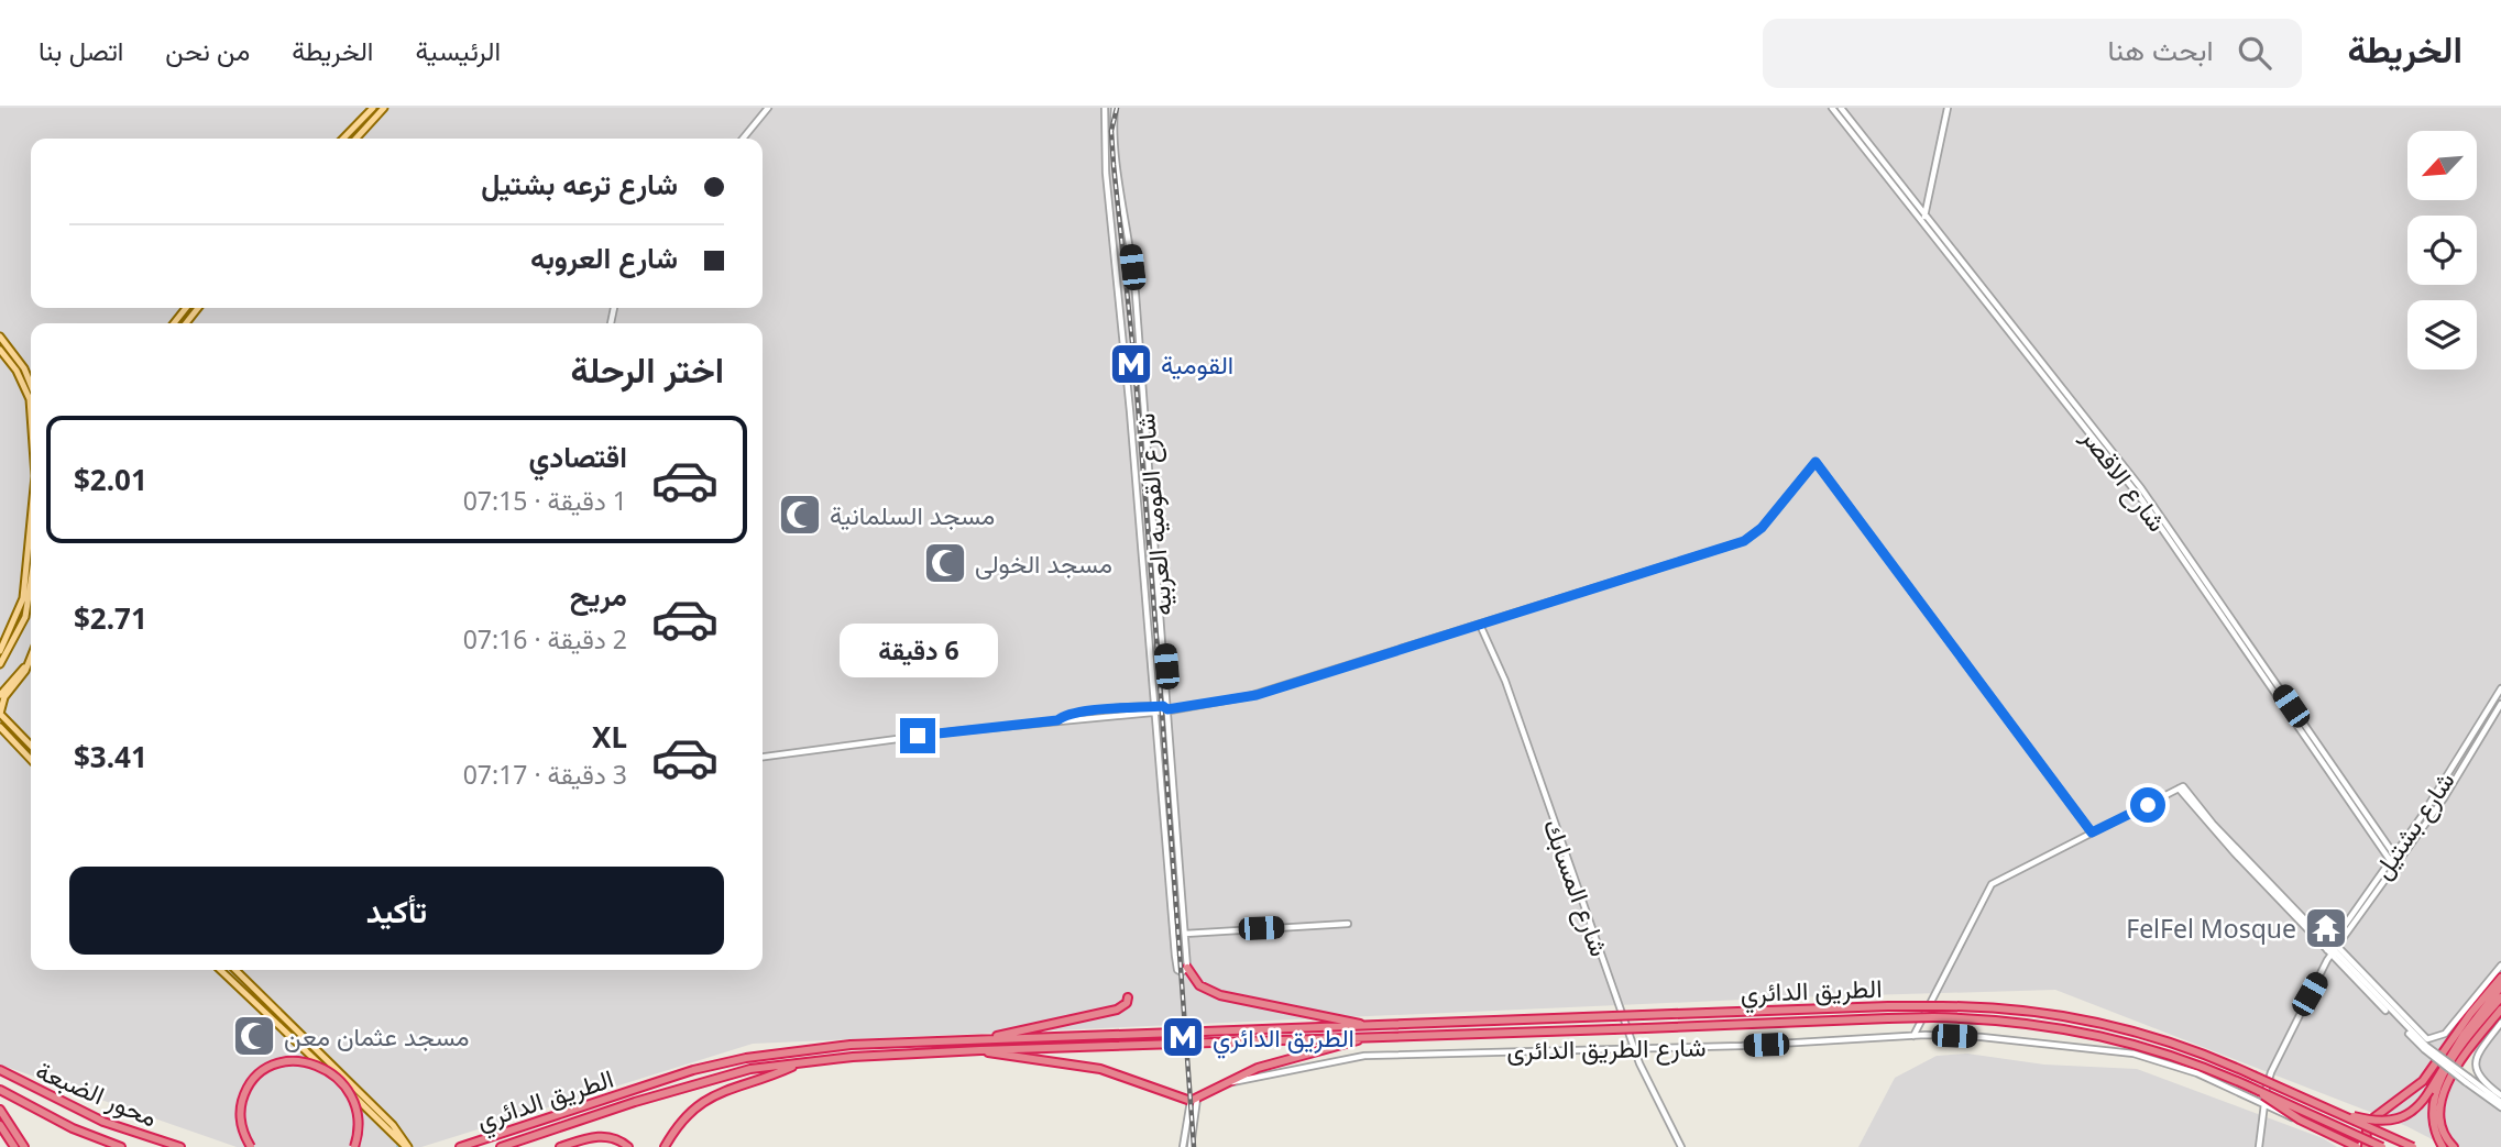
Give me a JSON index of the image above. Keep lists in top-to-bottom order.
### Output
{
  "streets": {
    "highway": ["الطريق الدائري", "محور الضبعة"],
    "street": [
      "شارع الاقصر",
      "شارع القوميه العربيه",
      "شارع بشتيل",
      "شارع المسابك",
      "شارع الطريق الدائرى"
    ]
  },
  "crossings": [
    ["شارع الاقصر", "شارع بشتيل"],
    ["شارع بشتيل", "الطريق الدائري"],
    ["شارع بشتيل", "شارع الطريق الدائرى"],
    ["شارع المسابك", "شارع الطريق الدائرى"]
  ],
  "places": {
    "metro station": ["القومية", "الطريق الدائري"],
    "mosque": ["مسجد السلمانية", "مسجد الخولى", "مسجد عثمان معن"],
    "temple": ["FelFel Mosque"]
  },
  "north": "bottom left",
  "page": {
    "header": "الخريطة",
    "search": "ابحث هنا",
    "nav": [
      "الرئيسية",
      "الخريطة",
      "من نحن",
      "اتصل بنا"
    ],
    "banner": ["شارع ترعه بشتيل", "شارع العروبه"],
    "heading": "اختر الرحلة",
    "list": [
      {
        "name": "اقتصادي",
        "note": "1 دقيقة · 07:15",
        "value": "$2.01"
      },
      {
        "name": "مريح",
        "note": "2 دقيقة · 07:16",
        "value": "$2.71"
      },
      {
        "name": "XL",
        "note": "3 دقيقة · 07:17",
        "value": "$3.41"
      }
    ],
    "bubble": "6 دقيقة",
    "buttons": "تأكيد"
  }
}
